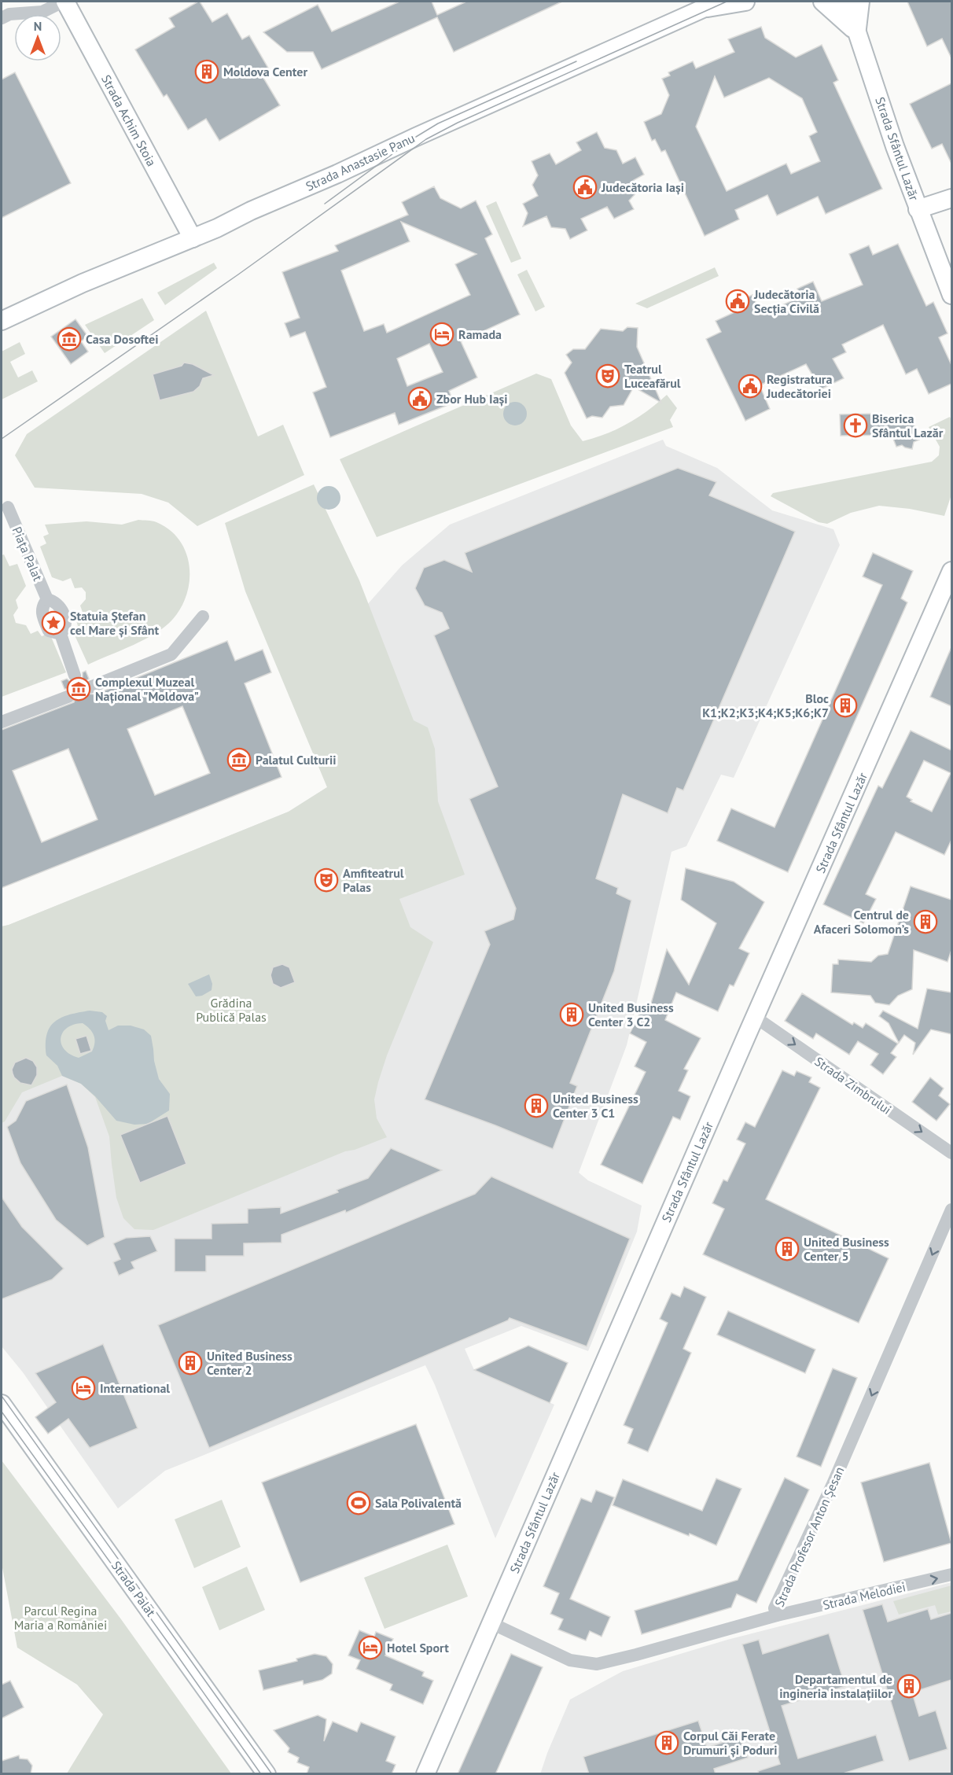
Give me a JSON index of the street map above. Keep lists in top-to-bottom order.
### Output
{
  "streets": {
    "main road": [
      "Strada Achim Stoia",
      "Strada Sfântul Lazăr",
      "Strada Anastasie Panu",
      "Strada Palat"
    ],
    "street": [
      "Piața Palat",
      "Strada Zimbrului",
      "Strada Profesor Anton Șesan",
      "Strada Melodiei"
    ]
  },
  "crossings": [
    ["Strada Achim Stoia", "Strada Anastasie Panu"],
    ["Strada Sfântul Lazăr", "Strada Zimbrului"],
    ["Strada Sfântul Lazăr", "Strada Profesor Anton Șesan"],
    ["Strada Profesor Anton Șesan", "Strada Melodiei"]
  ],
  "one_way": ["Strada Zimbrului", "Strada Profesor Anton Șesan", "Strada Melodiei"],
  "parks": ["Grădina Publică Palas", "Parcul Regina Maria a României"],
  "places": {
    "building": [
      "Moldova Center",
      "Bloc K1;K2;K3;K4;K5;K6;K7",
      "Centrul de Afaceri Solomon’s",
      "United Business Center 3 C2",
      "United Business Center 3 C1",
      "United Business Center 5",
      "United Business Center 2",
      "Departamentul de ingineria instalațiilor",
      "Corpul Căi Ferate Drumuri și Poduri"
    ],
    "public building": [
      "Judecătoria Iași",
      "Judecătoria Secția Civilă",
      "Registratura Judecătoriei",
      "Zbor Hub Iași"
    ],
    "hotel": ["Ramada", "International", "Hotel Sport"],
    "museum": ["Casa Dosoftei", "Complexul Muzeal Național \"Moldova\"", "Palatul Culturii"],
    "theatre": ["Teatrul Luceafărul", "Amfiteatrul Palas"],
    "church": ["Biserica Sfântul Lazăr"],
    "place": ["Statuia Ștefan cel Mare și Sfânt"],
    "sports": ["Sala Polivalentă"]
  },
  "north": "top"
}
